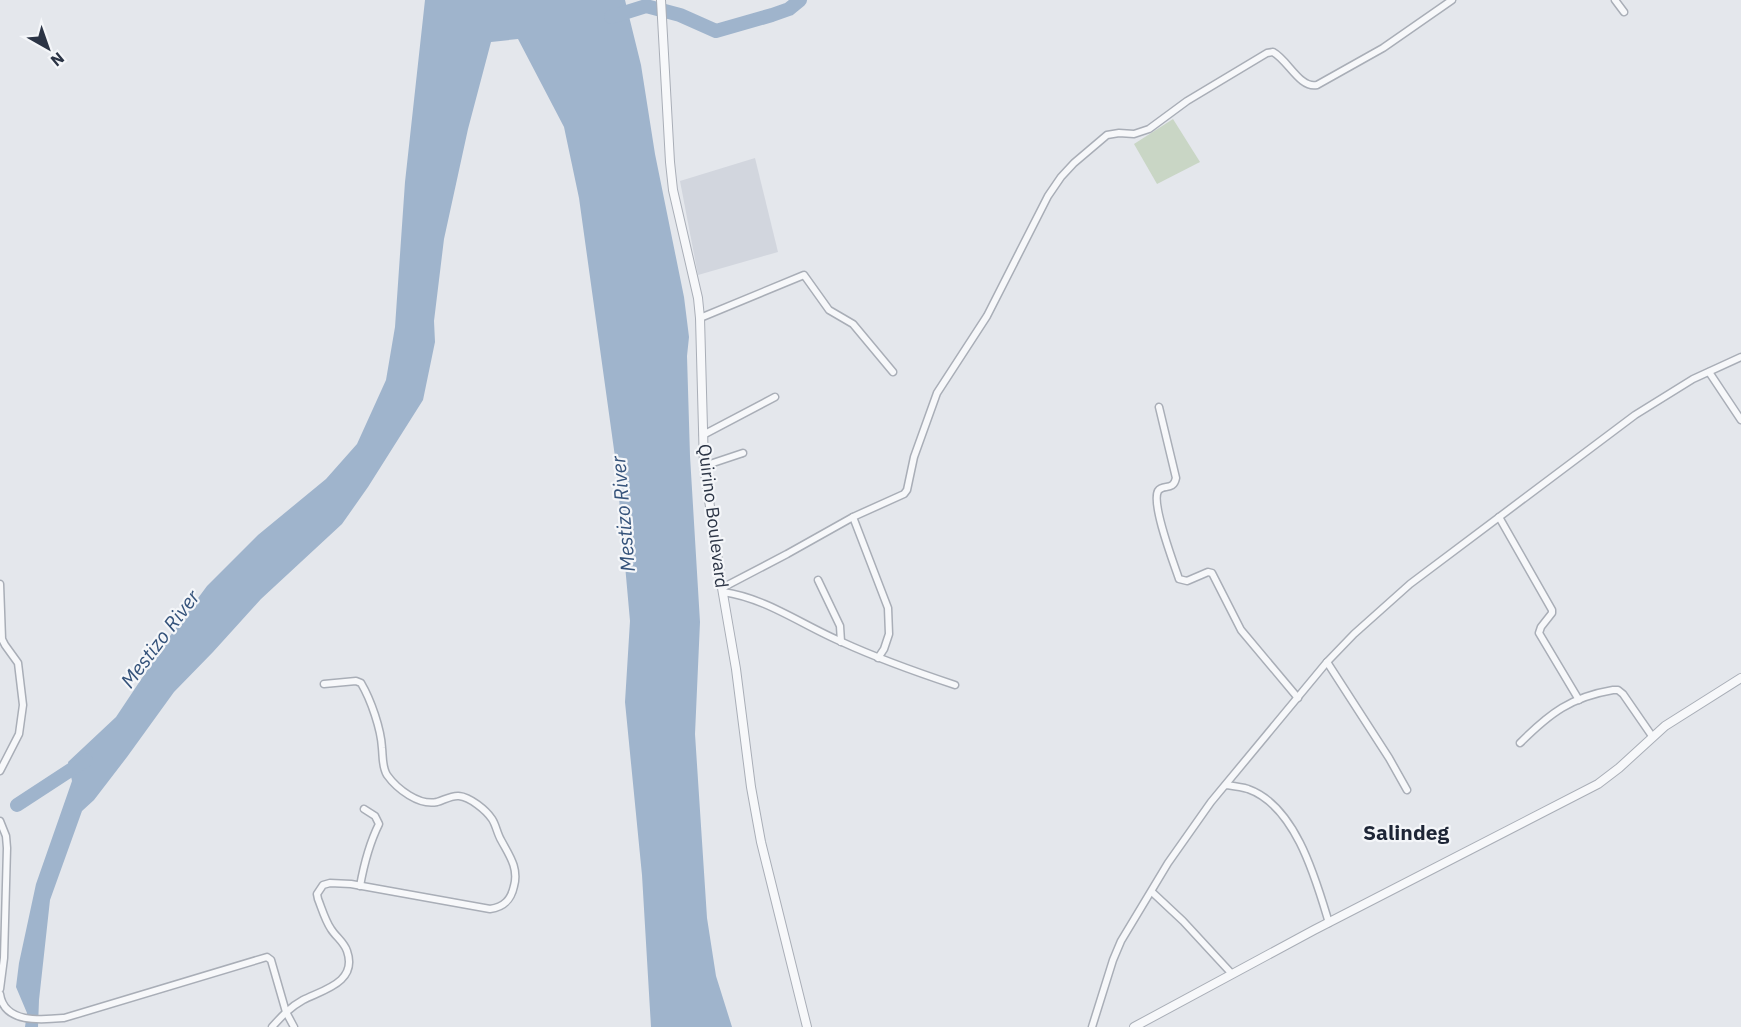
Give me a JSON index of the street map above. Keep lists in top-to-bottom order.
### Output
{
  "streets": {
    "street": ["Quirino Boulevard"]
  },
  "districts": ["Salindeg"],
  "water": ["Mestizo River"],
  "north": "bottom right"
}
